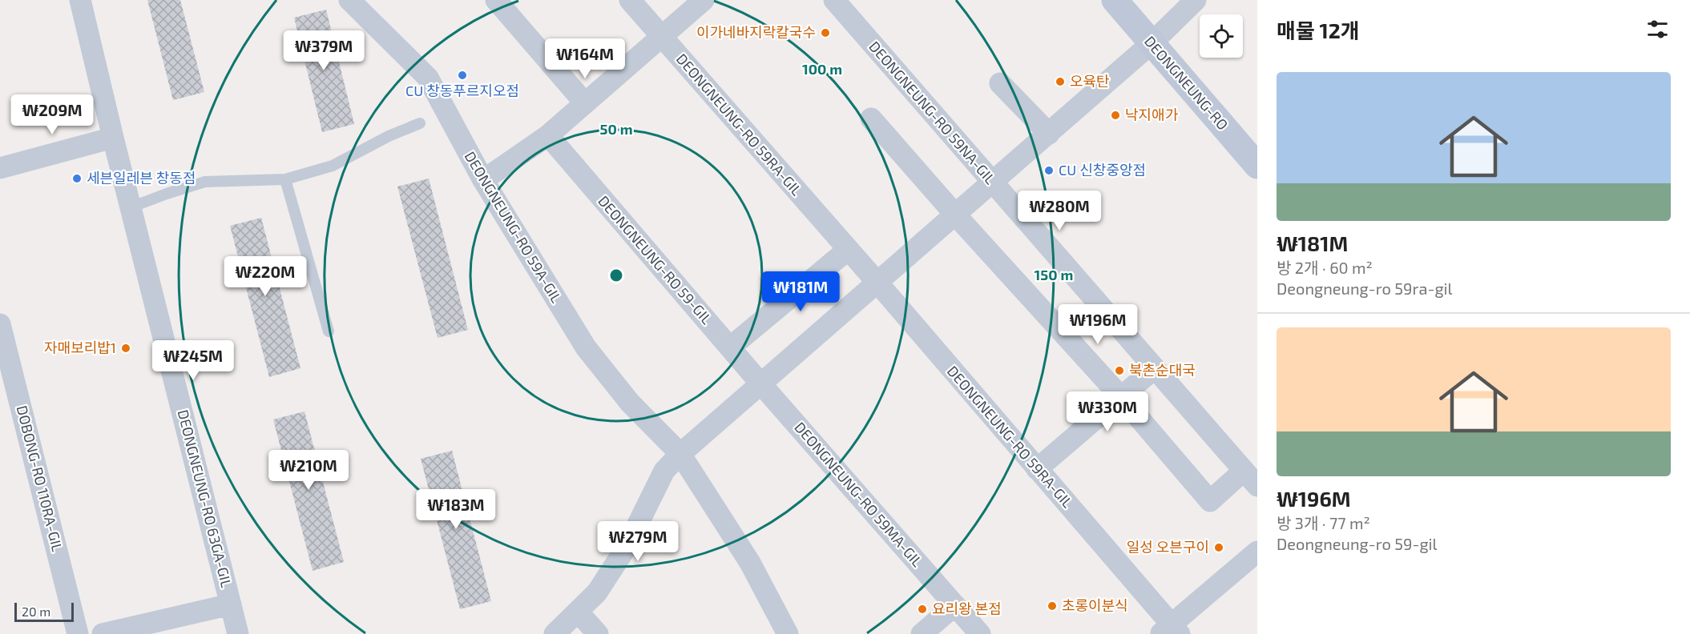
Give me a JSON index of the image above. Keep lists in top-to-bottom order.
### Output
{
  "streets": {
    "main road": ["DEONGNEUNG-RO"],
    "street": [
      "DEONGNEUNG-RO 59NA-GIL",
      "DEONGNEUNG-RO 59RA-GIL",
      "DEONGNEUNG-RO 59A-GIL",
      "DEONGNEUNG-RO 59-GIL",
      "DOBONG-RO 110RA-GIL",
      "DEONGNEUNG-RO 59MA-GIL",
      "DEONGNEUNG-RO 63GA-GIL"
    ]
  },
  "crossings": [
    ["DEONGNEUNG-RO 59-GIL", "DEONGNEUNG-RO 59MA-GIL"]
  ],
  "places": [
    "이가네바지락칼국수",
    "CU 창동푸르지오점",
    "오육탄",
    "낙지애가",
    "CU 신창중앙점",
    "세븐일레븐 창동점",
    "자매보리밥1",
    "북촌순대국",
    "일성 오븐구이",
    "초롱이분식",
    "요리왕 본점"
  ],
  "scale_bar": "20 m",
  "page": {
    "heading": "매물 12개",
    "price": [
      "₩379M",
      "₩164M",
      "₩209M",
      "₩280M",
      "₩220M",
      "₩181M",
      "₩196M",
      "₩245M",
      "₩330M",
      "₩210M",
      "₩183M",
      "₩279M"
    ],
    "list": [
      {
        "name": "₩181M",
        "note": "방 2개 · 60 m² · Deongneung-ro 59ra-gil"
      },
      {
        "name": "₩196M",
        "note": "방 3개 · 77 m² · Deongneung-ro 59-gil"
      }
    ],
    "scale": "20 m"
  },
  "rings": ["100 m", "50 m", "150 m"]
}
